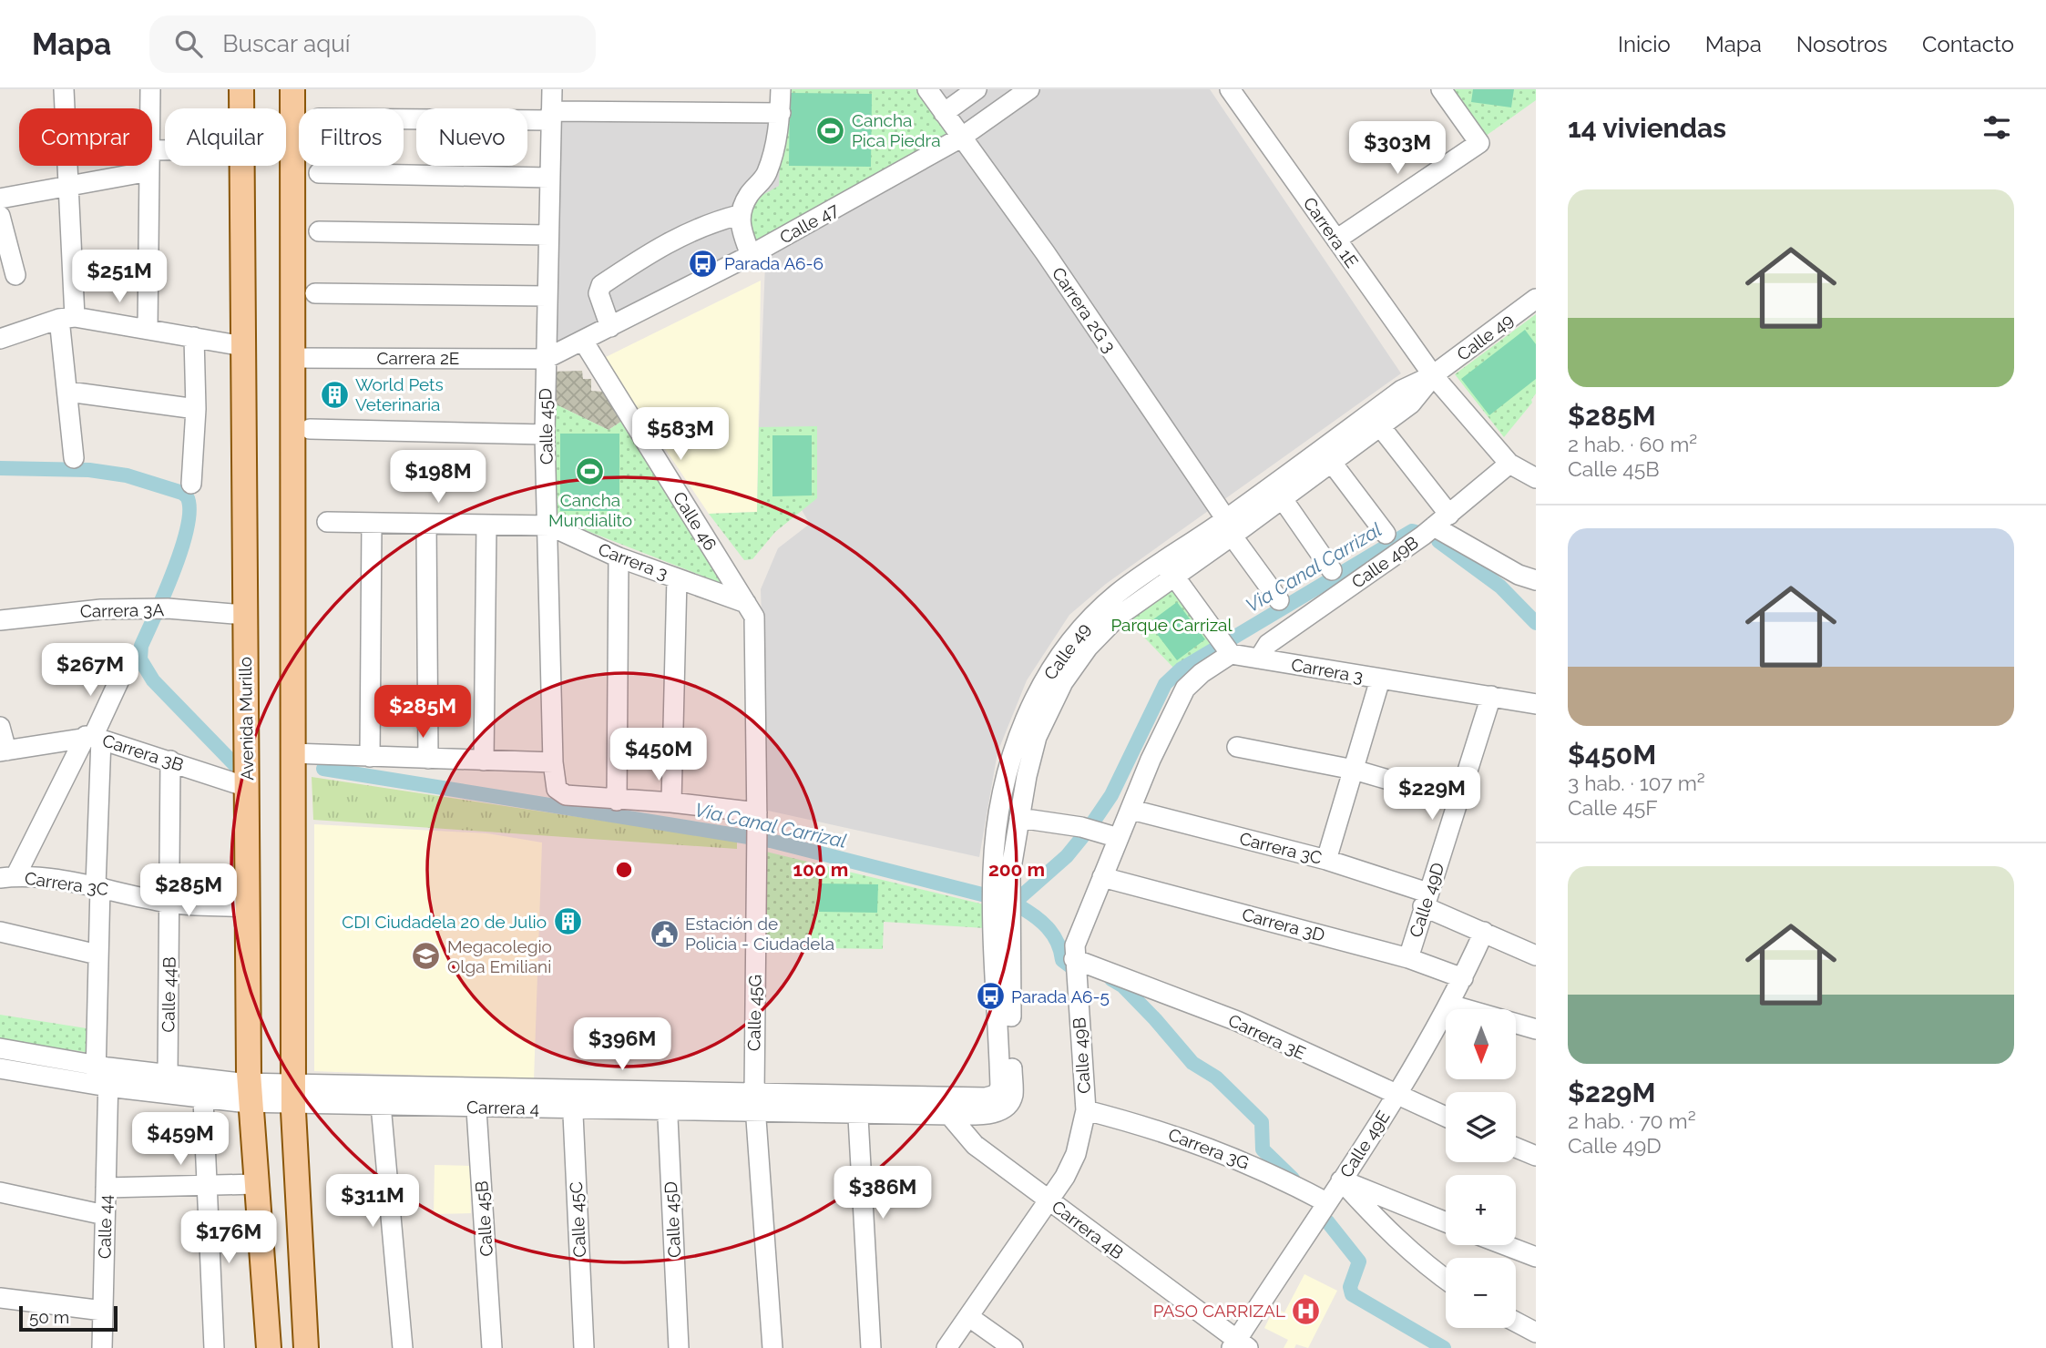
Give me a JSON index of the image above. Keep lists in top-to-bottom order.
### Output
{
  "streets": {
    "main road": ["Avenida Murillo"],
    "street": [
      "Calle 47",
      "Carrera 1E",
      "Carrera 2G 3",
      "Calle 49",
      "Carrera 2E",
      "Calle 45D",
      "Calle 46",
      "Carrera 3",
      "Calle 49B",
      "Carrera 3A",
      "Carrera 3B",
      "Carrera 3C",
      "Calle 49D",
      "Carrera 3D",
      "Calle 44B",
      "Calle 45G",
      "Carrera 3E",
      "Carrera 4",
      "Calle 49E",
      "Carrera 3G",
      "Calle 45B",
      "Calle 45C",
      "Calle 44",
      "Carrera 4B"
    ]
  },
  "crossings": [
    ["Calle 47", "Carrera 2G 3"],
    ["Calle 47", "Carrera 2E"],
    ["Calle 47", "Calle 45D"],
    ["Calle 47", "Calle 46"],
    ["Carrera 1E", "Calle 49"],
    ["Carrera 1E", "Calle 49B"],
    ["Carrera 2G 3", "Calle 49"],
    ["Calle 49", "Carrera 4"],
    ["Carrera 2E", "Calle 45D"],
    ["Calle 45D", "Carrera 3"],
    ["Calle 45D", "Carrera 4"],
    ["Calle 46", "Carrera 3"],
    ["Calle 46", "Calle 45G"],
    ["Carrera 3", "Calle 49B"],
    ["Carrera 3", "Calle 49D"],
    ["Carrera 3", "Calle 45G"],
    ["Calle 49B", "Carrera 3C"],
    ["Calle 49B", "Carrera 3D"],
    ["Calle 49B", "Carrera 3E"],
    ["Calle 49B", "Carrera 3G"],
    ["Calle 49B", "Carrera 4B"],
    ["Carrera 3A", "Avenida Murillo"],
    ["Avenida Murillo", "Carrera 3B"],
    ["Avenida Murillo", "Carrera 3C"],
    ["Avenida Murillo", "Carrera 4"],
    ["Carrera 3B", "Calle 44B"],
    ["Carrera 3B", "Calle 44"],
    ["Carrera 3C", "Calle 49D"],
    ["Carrera 3C", "Calle 44B"],
    ["Carrera 3C", "Calle 49E"],
    ["Carrera 3C", "Calle 44"],
    ["Calle 49D", "Carrera 3D"],
    ["Carrera 3D", "Calle 49E"],
    ["Calle 44B", "Carrera 4"],
    ["Calle 45G", "Carrera 4"],
    ["Carrera 3E", "Calle 49E"],
    ["Carrera 4", "Calle 45B"],
    ["Carrera 4", "Calle 45C"],
    ["Carrera 4", "Calle 44"],
    ["Carrera 4", "Carrera 4B"],
    ["Calle 49E", "Carrera 3G"],
    ["Calle 49E", "Carrera 4B"]
  ],
  "water": ["Via Canal Carrizal"],
  "parks": ["Parque Carrizal"],
  "places": {
    "sports": ["Cancha Pica Piedra", "Cancha Mundialito"],
    "bus stop": ["Parada A6-6", "Parada A6-5"],
    "building": ["World Pets Veterinaria", "CDI Ciudadela 20 de Julio"],
    "public building": ["Estación de Policia - Ciudadela"],
    "school or university": ["Megacolegio Olga Emiliani"],
    "hospital": ["PASO CARRIZAL"]
  },
  "scale_bar": "50 m",
  "north": "bottom",
  "page": {
    "header": "Mapa",
    "search": "Buscar aquí",
    "nav": [
      "Inicio",
      "Mapa",
      "Nosotros",
      "Contacto"
    ],
    "heading": "14 viviendas",
    "chip": [
      "Comprar",
      "Alquilar",
      "Filtros",
      "Nuevo"
    ],
    "price": [
      "$303M",
      "$251M",
      "$583M",
      "$198M",
      "$267M",
      "$285M",
      "$450M",
      "$229M",
      "$285M",
      "$396M",
      "$459M",
      "$386M",
      "$311M",
      "$176M"
    ],
    "list": [
      {
        "name": "$285M",
        "note": "2 hab. · 60 m² · Calle 45B"
      },
      {
        "name": "$450M",
        "note": "3 hab. · 107 m² · Calle 45F"
      },
      {
        "name": "$229M",
        "note": "2 hab. · 70 m² · Calle 49D"
      }
    ],
    "map_buttons": ["+", "−"],
    "scale": "50 m"
  },
  "rings": ["100 m", "200 m"]
}
